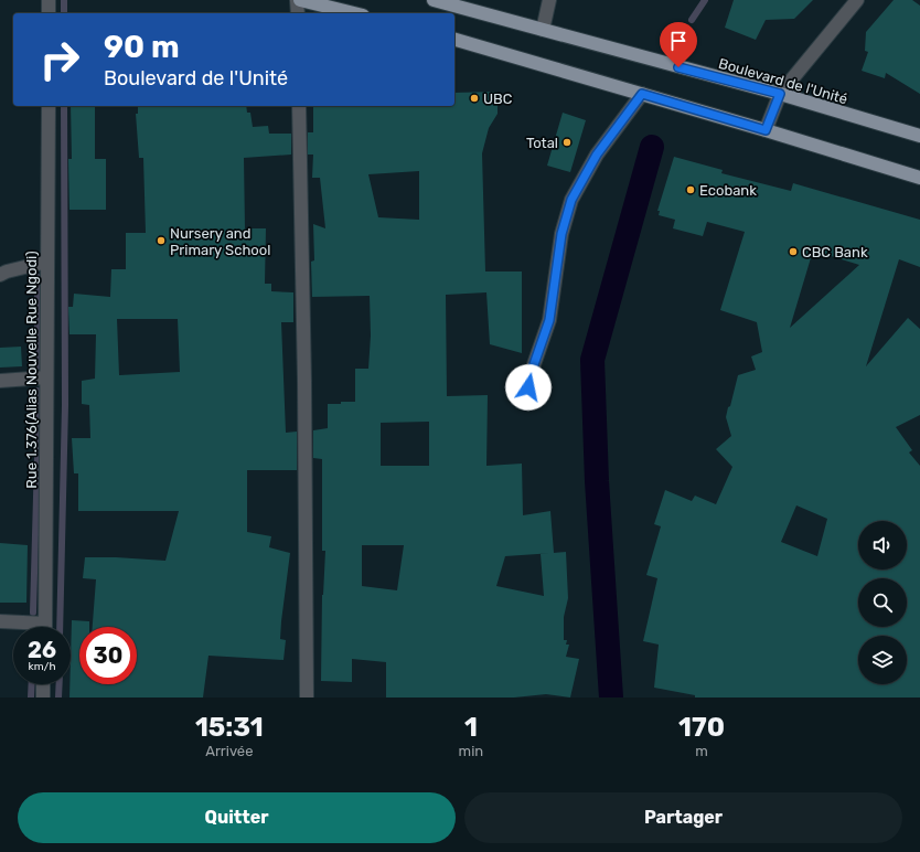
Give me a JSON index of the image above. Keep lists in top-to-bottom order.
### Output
{
  "streets": {
    "main road": ["Boulevard de l'Unité"],
    "street": ["Rue 1.376(Alias Nouvelle Rue Ngodi)"]
  },
  "places": [
    "UBC",
    "Total",
    "Ecobank",
    "Nursery and Primary School",
    "CBC Bank"
  ],
  "page": {
    "turn": ["90 m", "Boulevard de l'Unité"],
    "speed": "26 km/h",
    "limit": "30",
    "eta": [
      "15:31",
      "Arrivée",
      "1",
      "min",
      "170",
      "m"
    ],
    "buttons": ["Quitter", "Partager"]
  }
}
